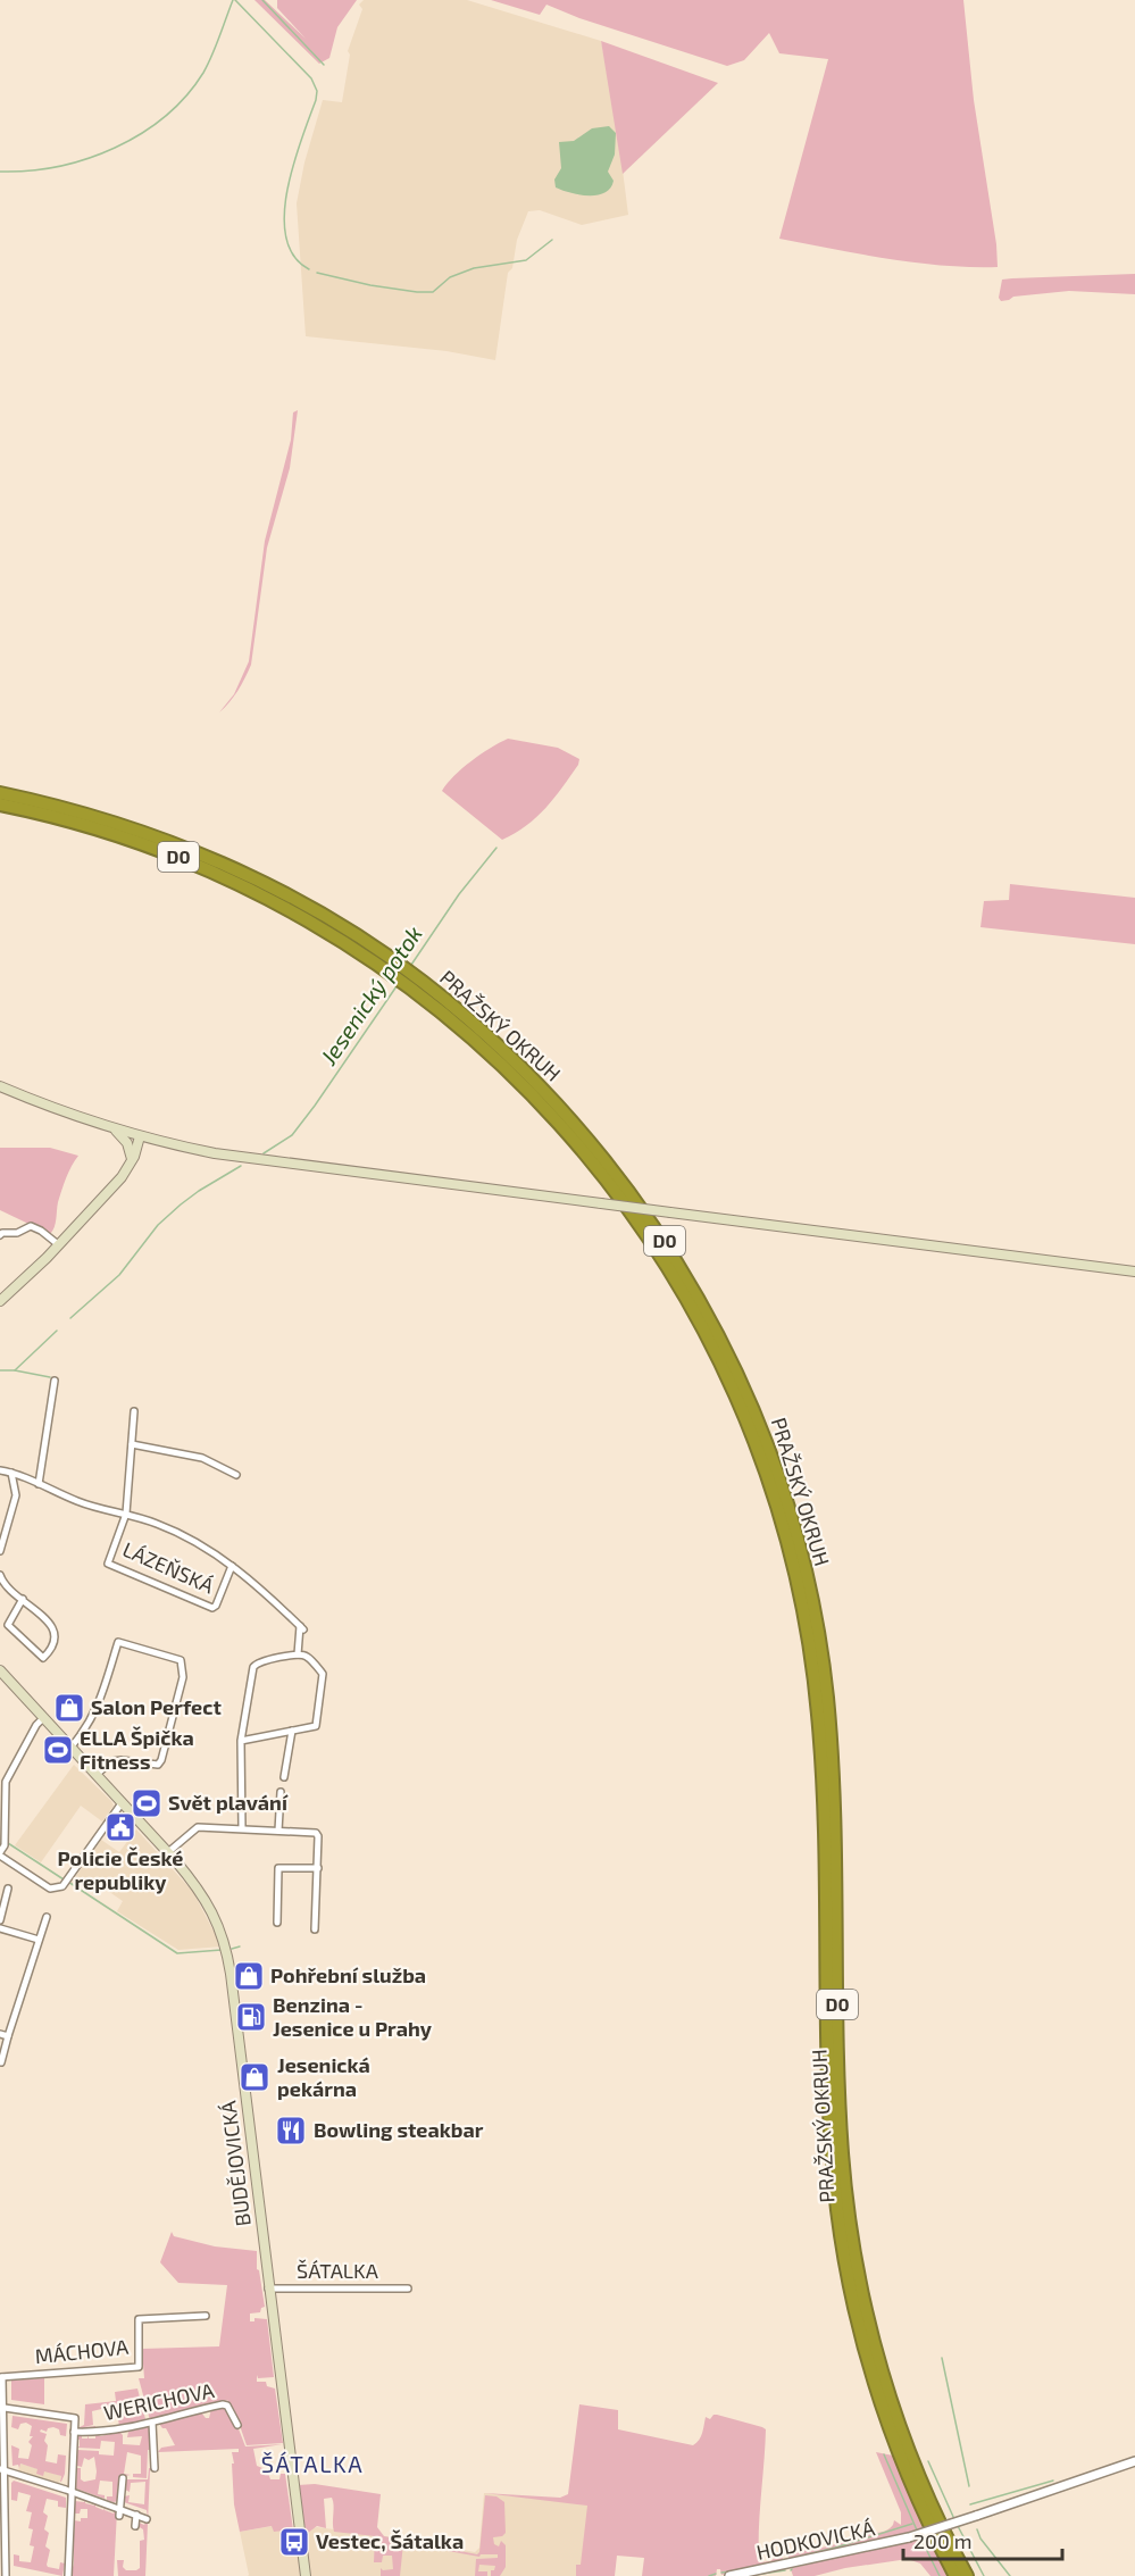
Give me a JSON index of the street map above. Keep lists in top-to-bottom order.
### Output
{
  "streets": {
    "highway": ["D0", "PRAŽSKÝ OKRUH"],
    "main road": ["BUDĚJOVICKÁ"],
    "street": [
      "LÁZEŇSKÁ",
      "ŠÁTALKA",
      "MÁCHOVA",
      "WERICHOVA",
      "HODKOVICKÁ"
    ]
  },
  "crossings": [
    ["BUDĚJOVICKÁ", "ŠÁTALKA"]
  ],
  "districts": ["ŠÁTALKA"],
  "water": ["Jesenický potok"],
  "places": {
    "shop": ["Salon Perfect", "Pohřební služba", "Jesenická pekárna"],
    "sports": ["ELLA Špička Fitness", "Svět plavání"],
    "public building": ["Policie České republiky"],
    "fuel station": ["Benzina - Jesenice u Prahy"],
    "restaurant": ["Bowling steakbar"],
    "bus stop": ["Vestec, Šátalka"]
  },
  "scale_bar": "200 m"
}
